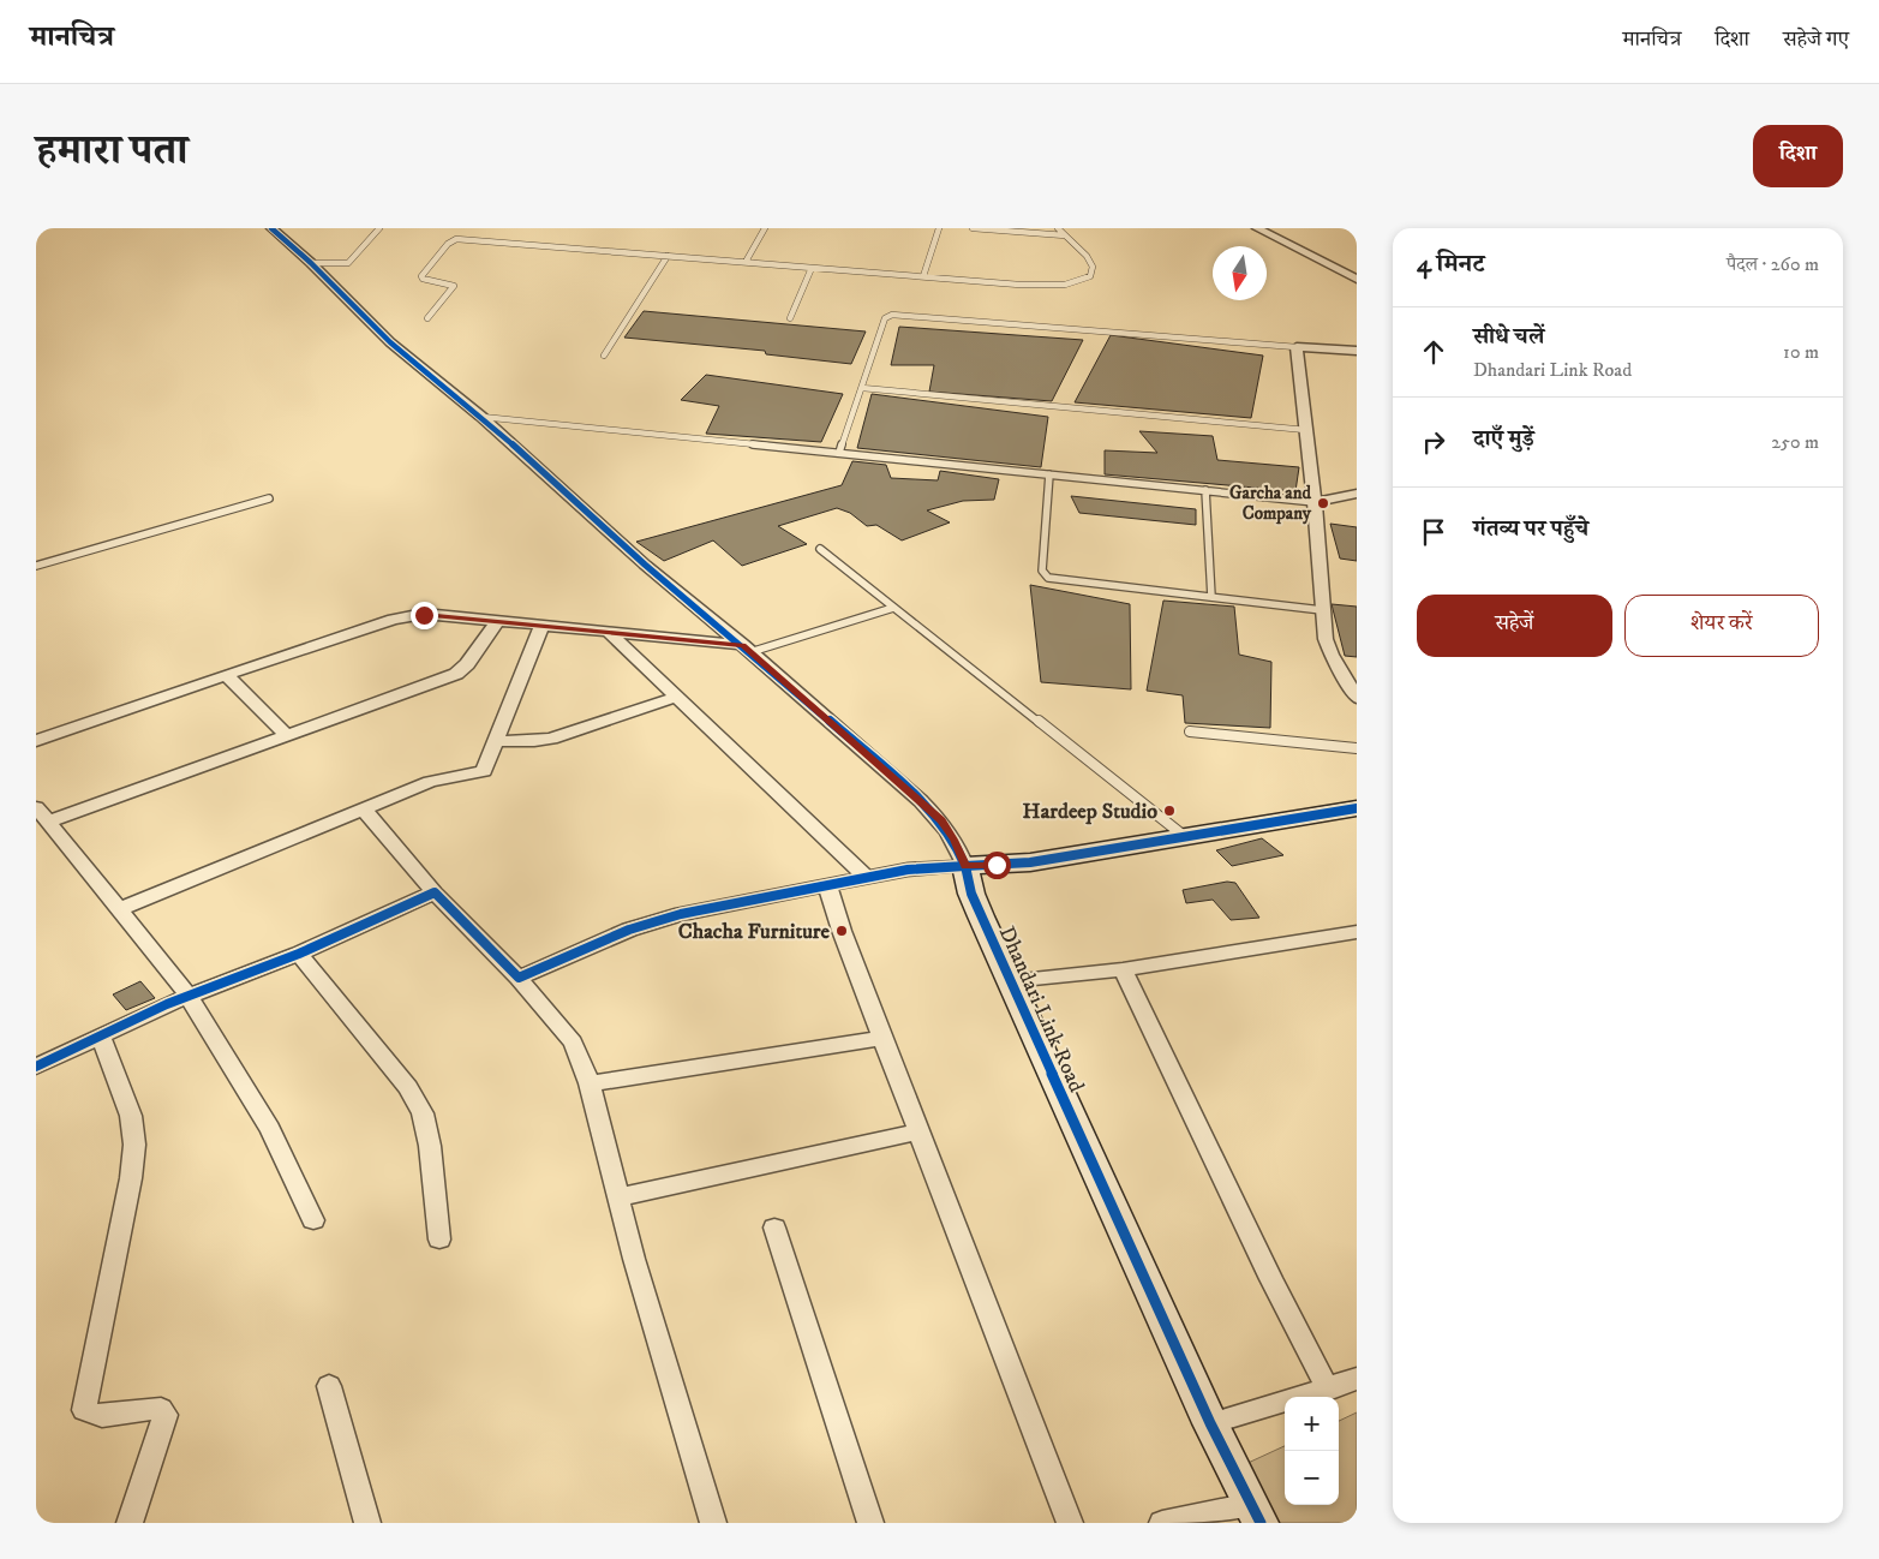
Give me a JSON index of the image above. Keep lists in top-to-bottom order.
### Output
{
  "streets": {
    "street": ["Dhandari Link Road"]
  },
  "places": ["Garcha and Company", "Hardeep Studio", "Chacha Furniture"],
  "north": "bottom",
  "page": {
    "header": "मानचित्र",
    "nav": ["मानचित्र", "दिशा", "सहेजे गए"],
    "title": "हमारा पता",
    "buttons": [
      "दिशा",
      ["सहेजें", "शेयर करें"]
    ],
    "heading": ["4 मिनट", "पैदल · 260 m"],
    "list": [
      ["सीधे चलें", "Dhandari Link Road", "10 m"],
      ["दाएँ मुड़ें", "250 m"],
      "गंतव्य पर पहुँचे"
    ],
    "map_buttons": ["+", "−"]
  }
}
